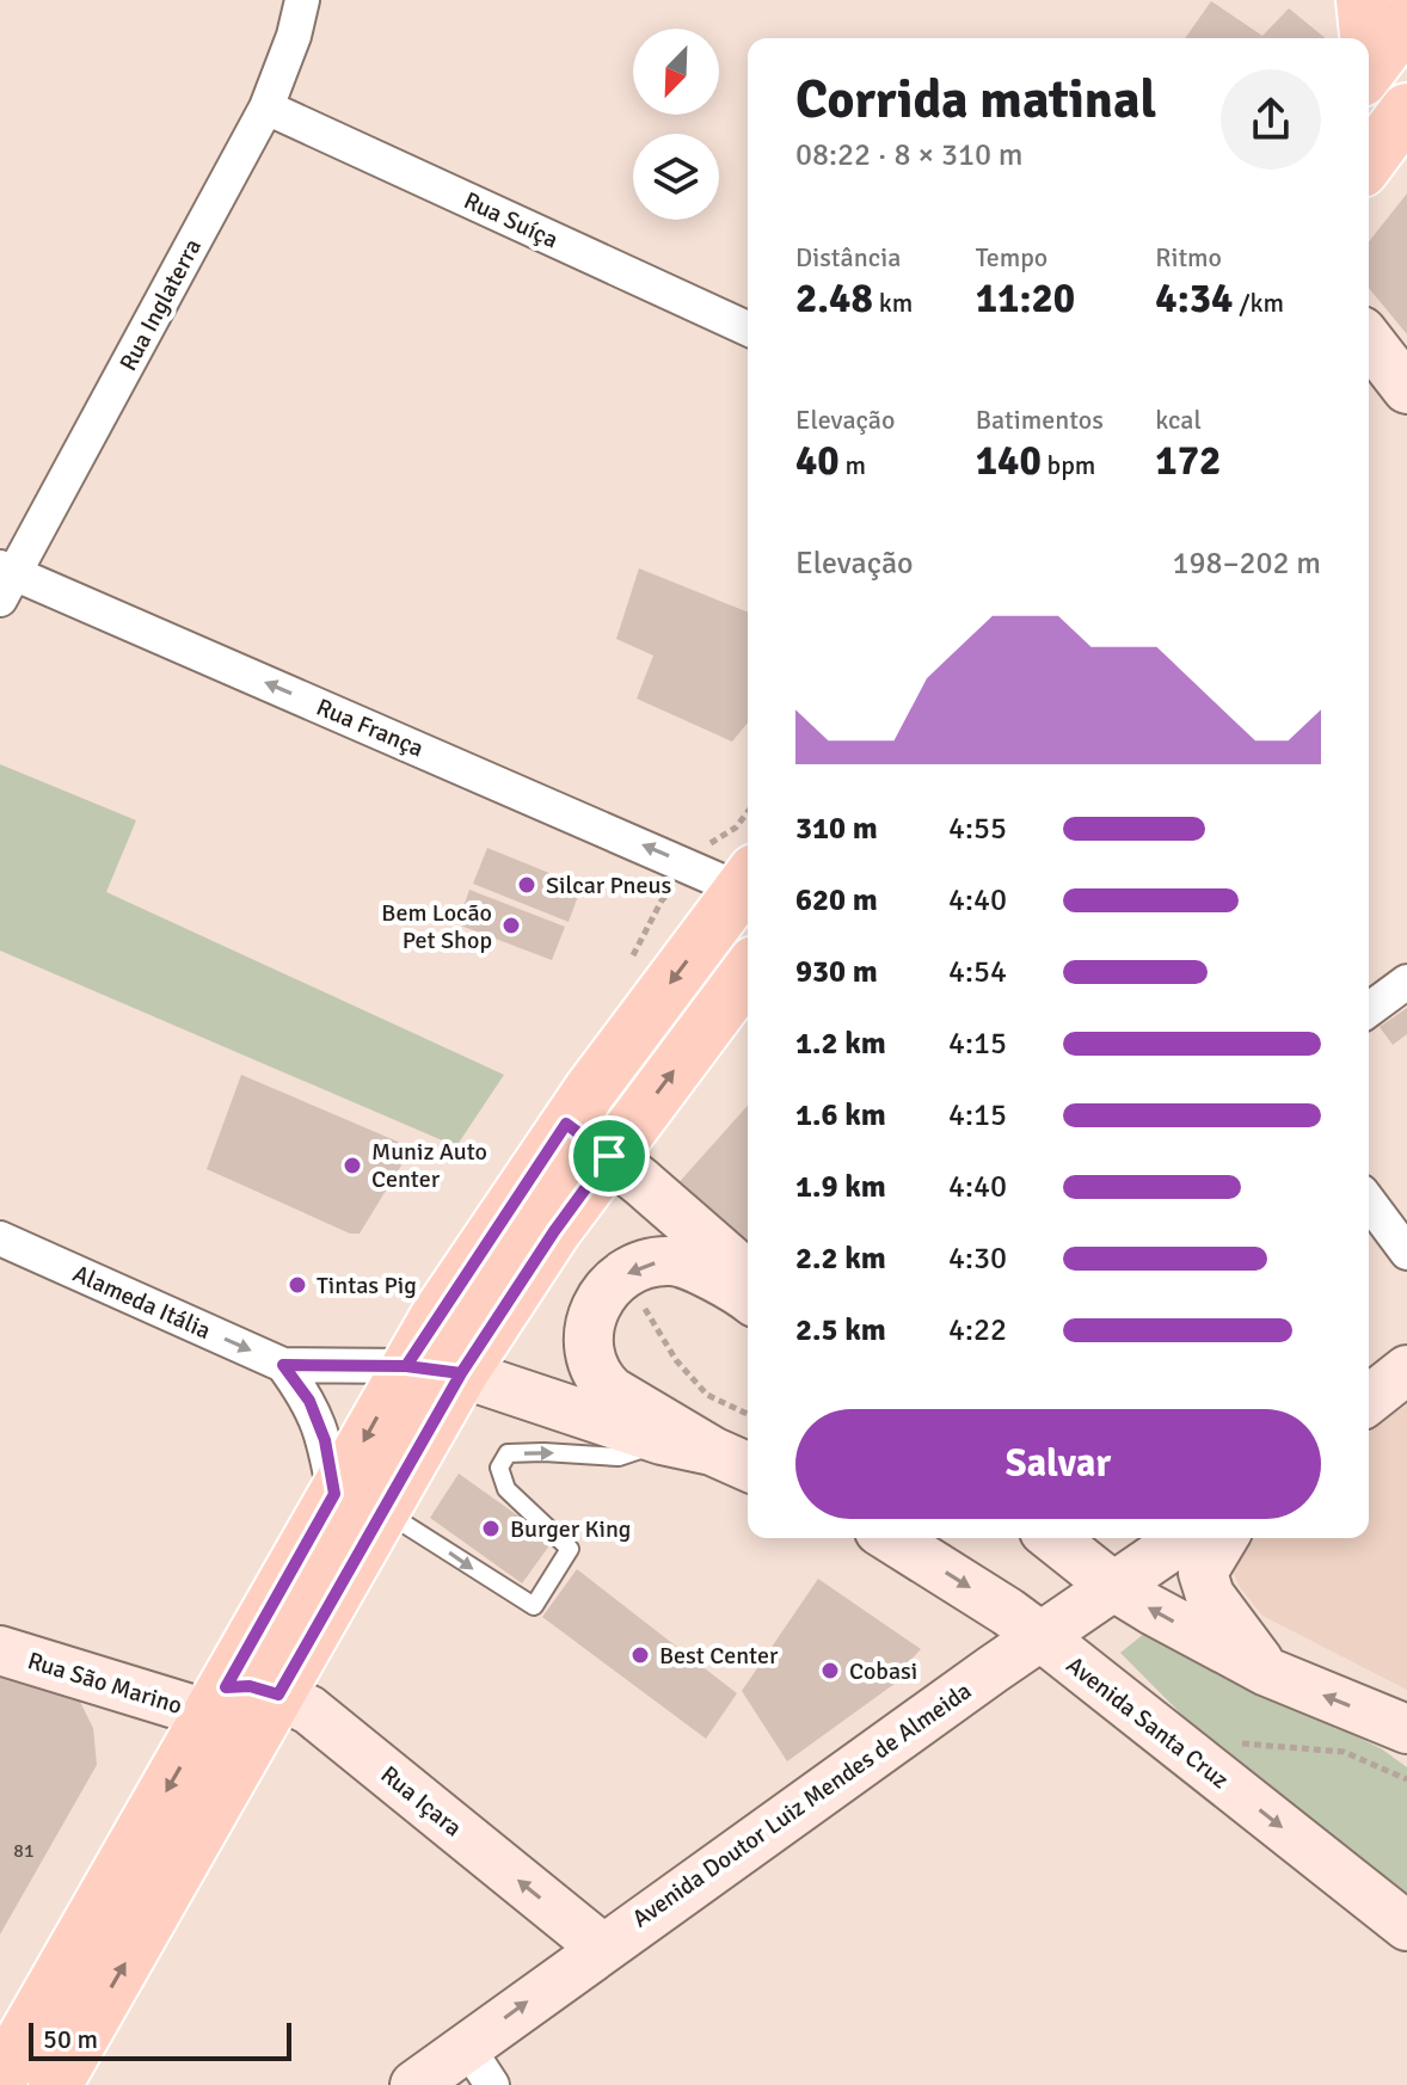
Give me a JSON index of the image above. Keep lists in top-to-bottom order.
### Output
{
  "streets": {
    "main road": [
      "Rua São Marino",
      "Avenida Santa Cruz",
      "Rua Içara",
      "Avenida Doutor Luiz Mendes de Almeida"
    ],
    "street": [
      "Rua Suíça",
      "Rua Inglaterra",
      "Rua França",
      "Alameda Itália"
    ]
  },
  "crossings": [
    ["Rua Suíça", "Rua Inglaterra"],
    ["Rua Inglaterra", "Rua França"],
    ["Rua São Marino", "Rua Içara"],
    ["Avenida Santa Cruz", "Avenida Doutor Luiz Mendes de Almeida"],
    ["Rua Içara", "Avenida Doutor Luiz Mendes de Almeida"]
  ],
  "one_way": ["Rua França", "Alameda Itália"],
  "places": [
    "Silcar Pneus",
    "Bem Locão Pet Shop",
    "Muniz Auto Center",
    "Tintas Pig",
    "Burger King",
    "Best Center",
    "Cobasi"
  ],
  "house_numbers": ["81"],
  "scale_bar": "50 m",
  "north": "bottom left",
  "page": {
    "heading": ["Corrida matinal", "08:22 · 8 × 310 m"],
    "stats": [
      ["Distância", "2.48 km"],
      ["Tempo", "11:20"],
      ["Ritmo", "4:34 /km"],
      ["Elevação", "40 m"],
      ["Batimentos", "140 bpm"],
      ["kcal", "172"]
    ],
    "chart": ["Elevação", "198–202 m"],
    "list": [
      {
        "name": "310 m",
        "note": "4:55"
      },
      {
        "name": "620 m",
        "note": "4:40"
      },
      {
        "name": "930 m",
        "note": "4:54"
      },
      {
        "name": "1.2 km",
        "note": "4:15"
      },
      {
        "name": "1.6 km",
        "note": "4:15"
      },
      {
        "name": "1.9 km",
        "note": "4:40"
      },
      {
        "name": "2.2 km",
        "note": "4:30"
      },
      {
        "name": "2.5 km",
        "note": "4:22"
      }
    ],
    "buttons": "Salvar",
    "scale": "50 m"
  }
}
